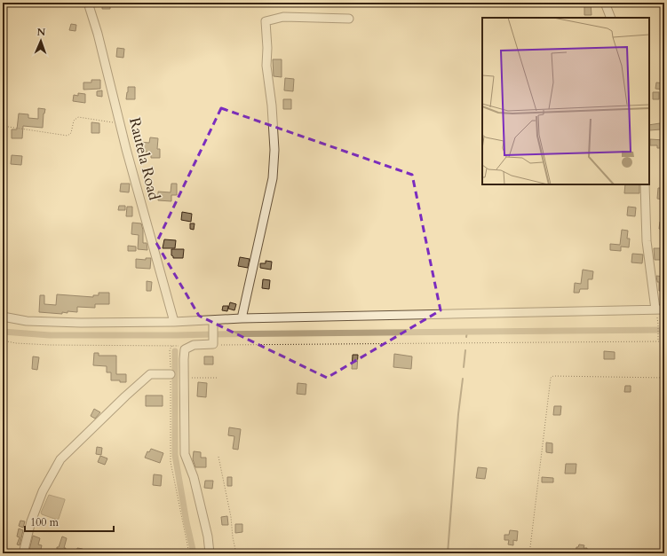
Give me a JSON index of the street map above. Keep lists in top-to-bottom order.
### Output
{
  "streets": {
    "street": ["Rautela Road"]
  },
  "scale_bar": "100 m",
  "north": "top"
}
